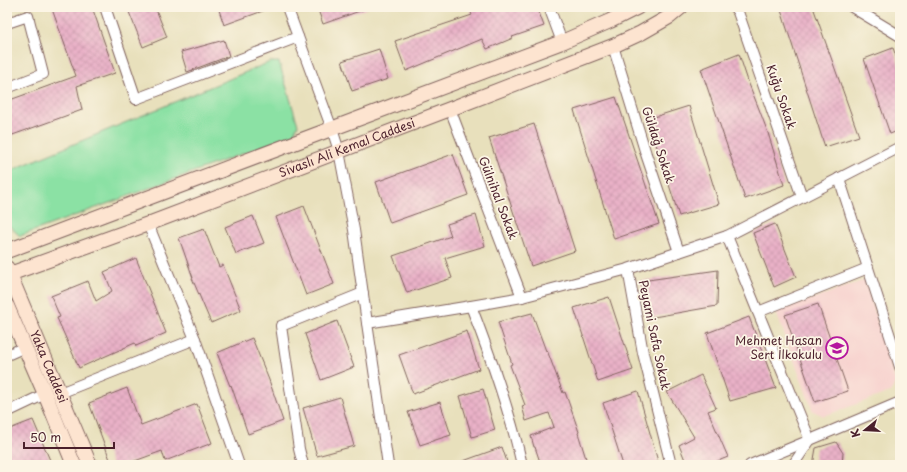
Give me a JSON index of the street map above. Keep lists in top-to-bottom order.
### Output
{
  "streets": {
    "main road": ["Sivaslı Ali Kemal Caddesi", "Yaka Caddesi"],
    "street": [
      "Kuğu Sokak",
      "Güldağ Sokak",
      "Gülnihal Sokak",
      "Peyami Safa Sokak"
    ]
  },
  "crossings": [
    ["Kuğu Sokak", "Peyami Safa Sokak"],
    ["Güldağ Sokak", "Sivaslı Ali Kemal Caddesi"],
    ["Güldağ Sokak", "Peyami Safa Sokak"],
    ["Sivaslı Ali Kemal Caddesi", "Gülnihal Sokak"],
    ["Sivaslı Ali Kemal Caddesi", "Yaka Caddesi"]
  ],
  "places": {
    "school or university": ["Mehmet Hasan Sert İlkokulu"]
  },
  "scale_bar": "50 m",
  "north": "left"
}
